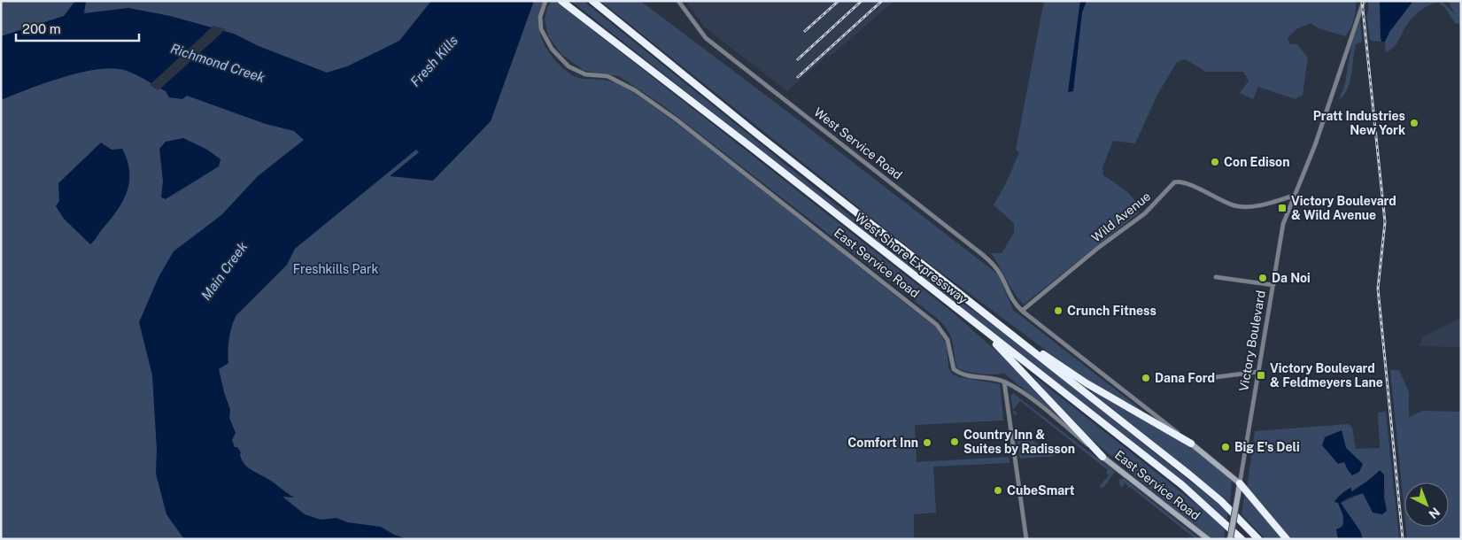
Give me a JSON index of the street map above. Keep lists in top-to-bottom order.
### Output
{
  "streets": {
    "highway": ["West Shore Expressway"],
    "main road": ["West Service Road", "East Service Road", "Victory Boulevard"],
    "street": ["Wild Avenue"]
  },
  "crossings": [
    ["West Service Road", "Wild Avenue"],
    ["West Service Road", "Victory Boulevard"],
    ["Wild Avenue", "Victory Boulevard"]
  ],
  "water": ["Fresh Kills", "Richmond Creek", "Main Creek"],
  "parks": ["Freshkills Park"],
  "places": {
    "other": [
      "Pratt Industries New York",
      "Con Edison",
      "Da Noi",
      "Crunch Fitness",
      "Dana Ford",
      "Country Inn & Suites by Radisson",
      "Comfort Inn",
      "Big E's Deli",
      "CubeSmart"
    ],
    "transit": ["Victory Boulevard & Wild Avenue", "Victory Boulevard & Feldmeyers Lane"]
  },
  "scale_bar": "200 m",
  "north": "bottom right"
}
